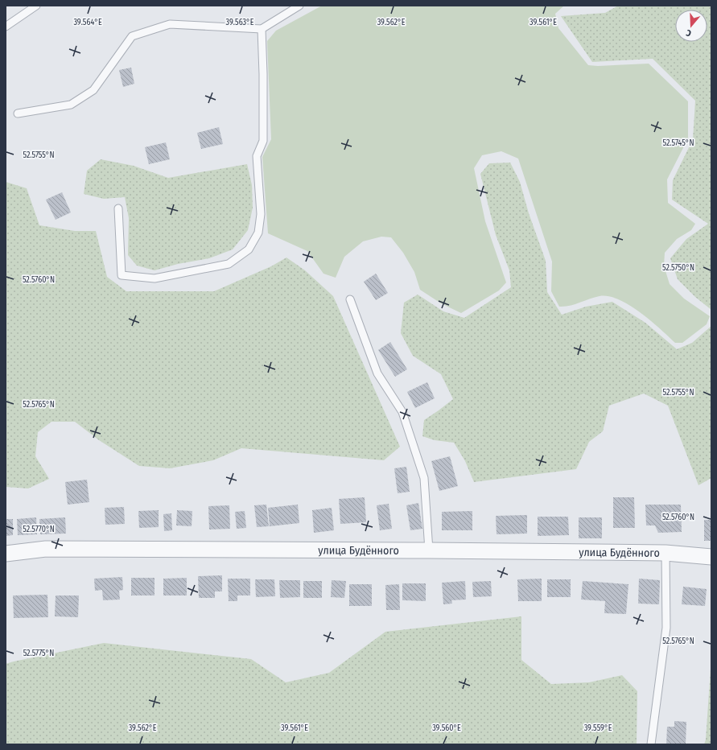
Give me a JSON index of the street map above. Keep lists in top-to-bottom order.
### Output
{
  "streets": {
    "street": ["улица Будённого"]
  },
  "north": "bottom",
  "coordinates": [
    "39.564°E",
    "39.563°E",
    "39.562°E",
    "39.561°E",
    "52.5745°N",
    "52.5755°N",
    "52.5750°N",
    "52.5760°N",
    "52.5765°N",
    "52.5770°N",
    "52.5775°N",
    "39.560°E",
    "39.559°E"
  ]
}
